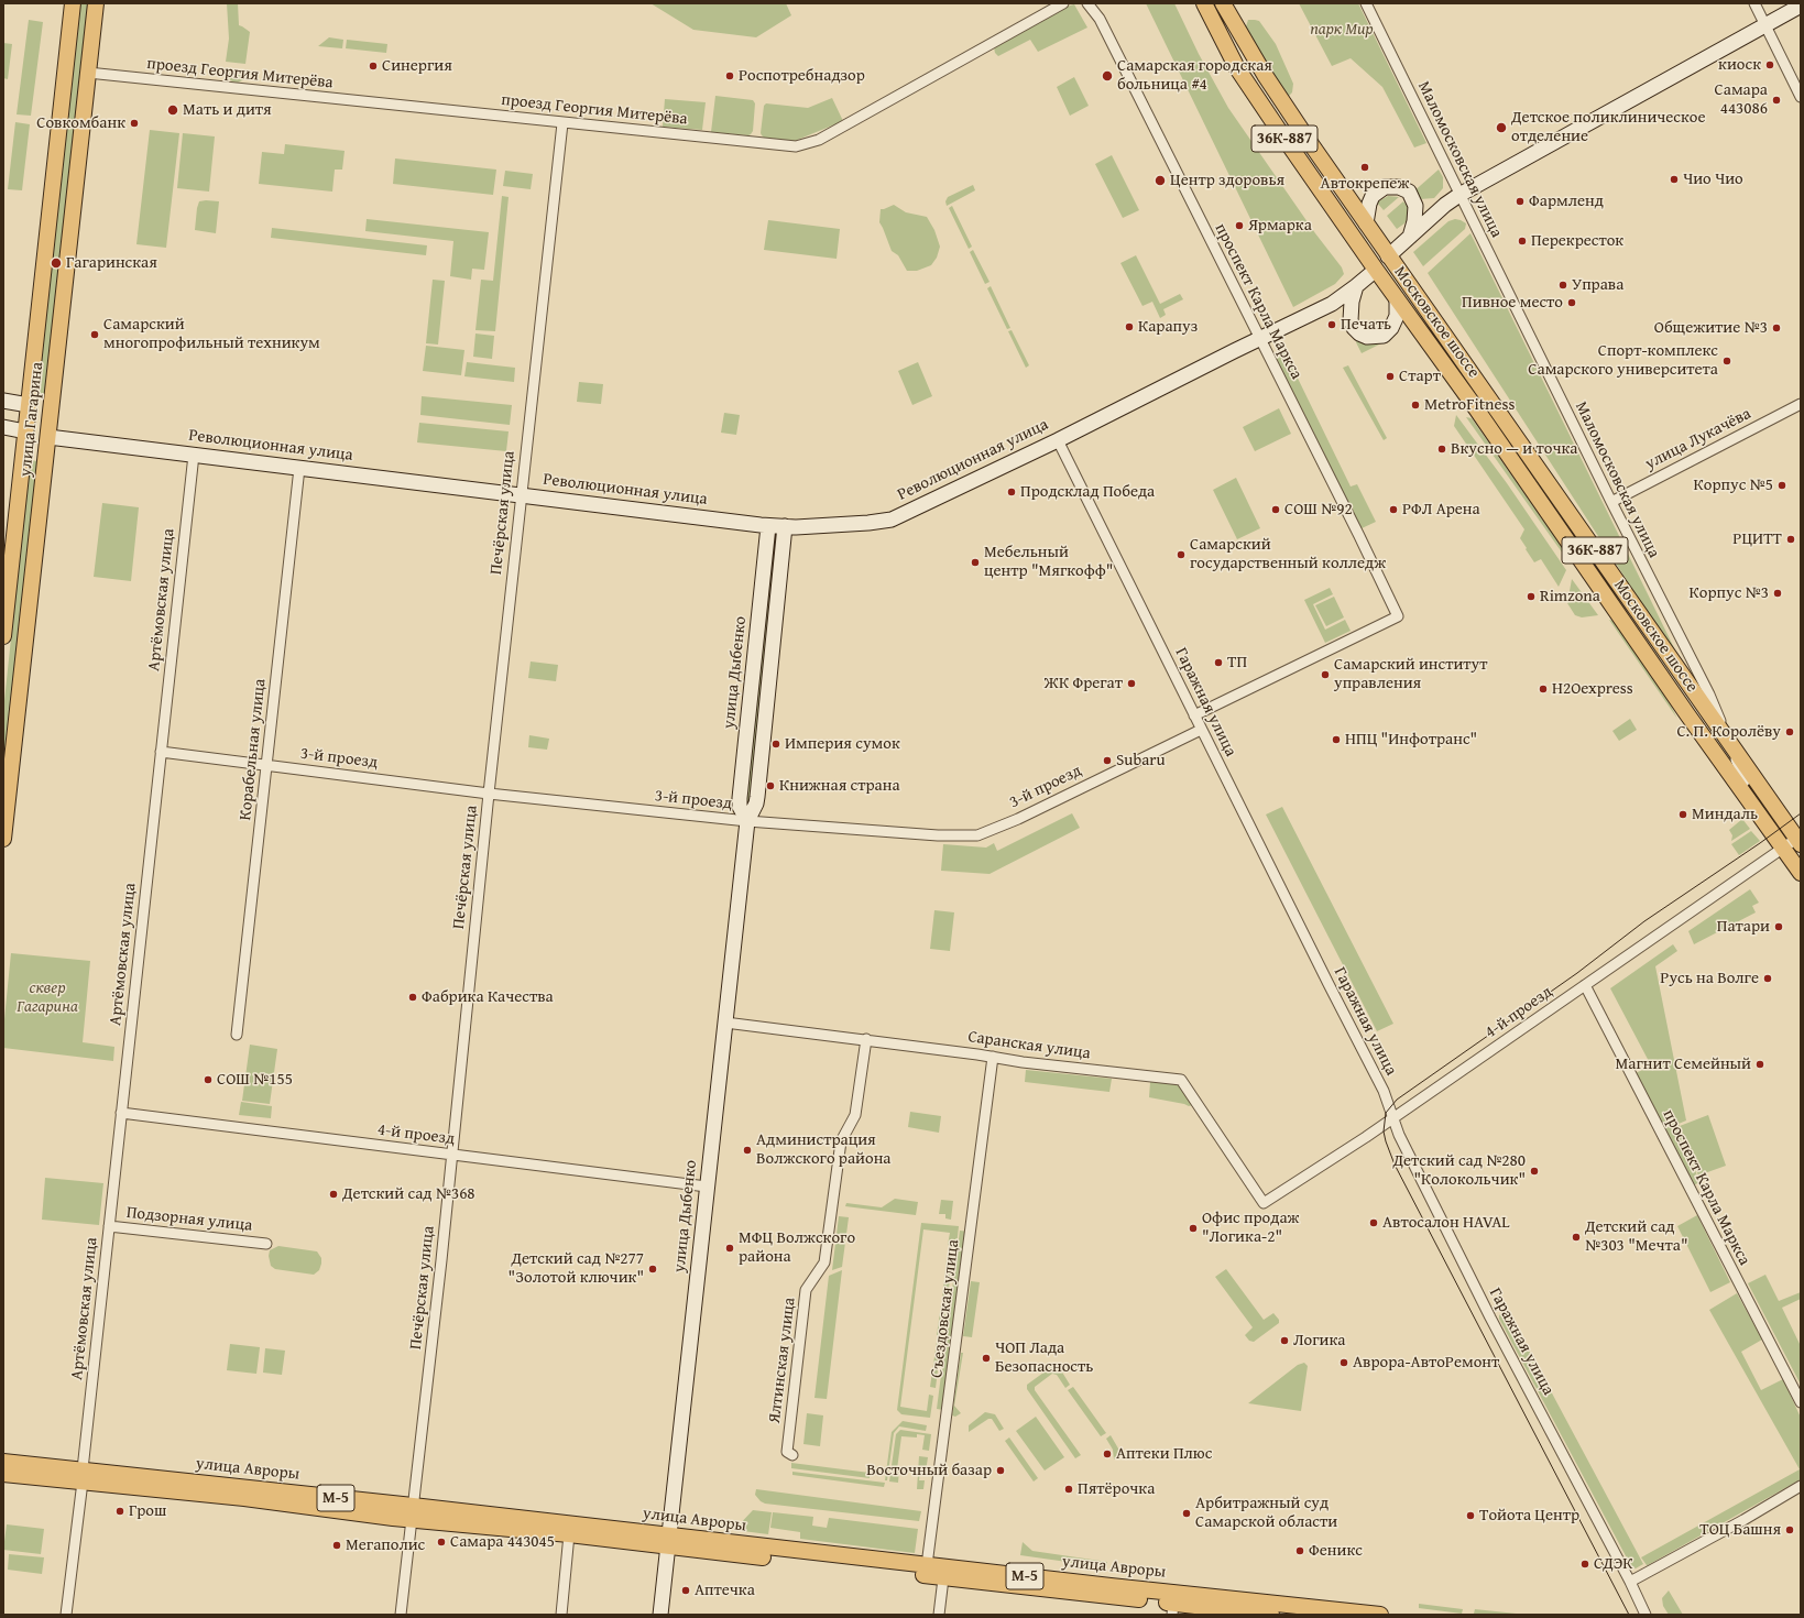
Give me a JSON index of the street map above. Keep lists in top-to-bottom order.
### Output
{
  "streets": {
    "main road": [
      "36К-887",
      "Московское шоссе",
      "улица Гагарина",
      "Революционная улица",
      "улица Дыбенко",
      "улица Авроры",
      "М-5"
    ],
    "street": [
      "проезд Георгия Митерёва",
      "Маломосковская улица",
      "проспект Карла Маркса",
      "улица Лукачёва",
      "Печёрская улица",
      "Артёмовская улица",
      "Гаражная улица",
      "Корабельная улица",
      "3-й проезд",
      "4-й проезд",
      "Саранская улица",
      "Подзорная улица",
      "Съездовская улица",
      "Ялтинская улица"
    ]
  },
  "crossings": [
    ["проезд Георгия Митерёва", "улица Гагарина"],
    ["проезд Георгия Митерёва", "Печёрская улица"],
    ["Маломосковская улица", "Московское шоссе"],
    ["Маломосковская улица", "улица Лукачёва"],
    ["Маломосковская улица", "Революционная улица"],
    ["проспект Карла Маркса", "Революционная улица"],
    ["проспект Карла Маркса", "Гаражная улица"],
    ["проспект Карла Маркса", "4-й проезд"],
    ["Московское шоссе", "Революционная улица"],
    ["Московское шоссе", "4-й проезд"],
    ["улица Гагарина", "Революционная улица"],
    ["Революционная улица", "Печёрская улица"],
    ["Революционная улица", "Артёмовская улица"],
    ["Революционная улица", "улица Дыбенко"],
    ["Революционная улица", "Гаражная улица"],
    ["Революционная улица", "Корабельная улица"],
    ["Печёрская улица", "3-й проезд"],
    ["Печёрская улица", "4-й проезд"],
    ["Печёрская улица", "улица Авроры"],
    ["Артёмовская улица", "3-й проезд"],
    ["Артёмовская улица", "4-й проезд"],
    ["Артёмовская улица", "Подзорная улица"],
    ["Артёмовская улица", "улица Авроры"],
    ["улица Дыбенко", "3-й проезд"],
    ["улица Дыбенко", "4-й проезд"],
    ["улица Дыбенко", "Саранская улица"],
    ["улица Дыбенко", "улица Авроры"],
    ["Гаражная улица", "3-й проезд"],
    ["Гаражная улица", "4-й проезд"],
    ["Корабельная улица", "3-й проезд"],
    ["4-й проезд", "Саранская улица"],
    ["Саранская улица", "Съездовская улица"],
    ["Саранская улица", "Ялтинская улица"],
    ["Съездовская улица", "улица Авроры"]
  ],
  "parks": ["парк Мир", "сквер Гагарина"],
  "places": [
    "киоск",
    "Синергия",
    "Роспотребнадзор",
    "Самарская городская больница #4",
    "Самара 443086",
    "Мать и дитя",
    "Совкомбанк",
    "Детское поликлиническое отделение",
    "Автокрепеж",
    "Чио Чио",
    "Центр здоровья",
    "Фармленд",
    "Ярмарка",
    "Перекресток",
    "Гагаринская",
    "Управа",
    "Пивное место",
    "Печать",
    "Карапуз",
    "Общежитие №3",
    "Самарский многопрофильный техникум",
    "Спорт-комплекс Самарского университета",
    "Старт",
    "MetroFitness",
    "Вкусно — и точка",
    "Корпус №5",
    "Продсклад Победа",
    "СОШ №92",
    "РФЛ Арена",
    "РЦИТТ",
    "Самарский государственный колледж",
    "Мебельный центр \"Мягкофф\"",
    "Корпус №3",
    "Rimzona",
    "ТП",
    "Самарский институт управления",
    "ЖК Фрегат",
    "H2Oexpress",
    "С. П. Королёву",
    "НПЦ \"Инфотранс\"",
    "Империя сумок",
    "Subaru",
    "Книжная страна",
    "Миндаль",
    "Патари",
    "Русь на Волге",
    "Фабрика Качества",
    "Магнит Семейный",
    "СОШ №155",
    "Администрация Волжского района",
    "Детский сад №280 \"Колокольчик\"",
    "Детский сад №368",
    "Автосалон HAVAL",
    "Офис продаж \"Логика-2\"",
    "Детский сад №303 \"Мечта\"",
    "МФЦ Волжского района",
    "Детский сад №277 \"Золотой ключик\"",
    "Логика",
    "ЧОП Лада Безопасность",
    "Аврора-АвтоРемонт",
    "Аптеки Плюс",
    "Восточный базар",
    "Пятёрочка",
    "Грош",
    "Арбитражный суд Самарской области",
    "Тойота Центр",
    "ТОЦ Башня",
    "Самара 443045",
    "Мегаполис",
    "Феникс",
    "СДЭК",
    "Аптечка"
  ]
}
